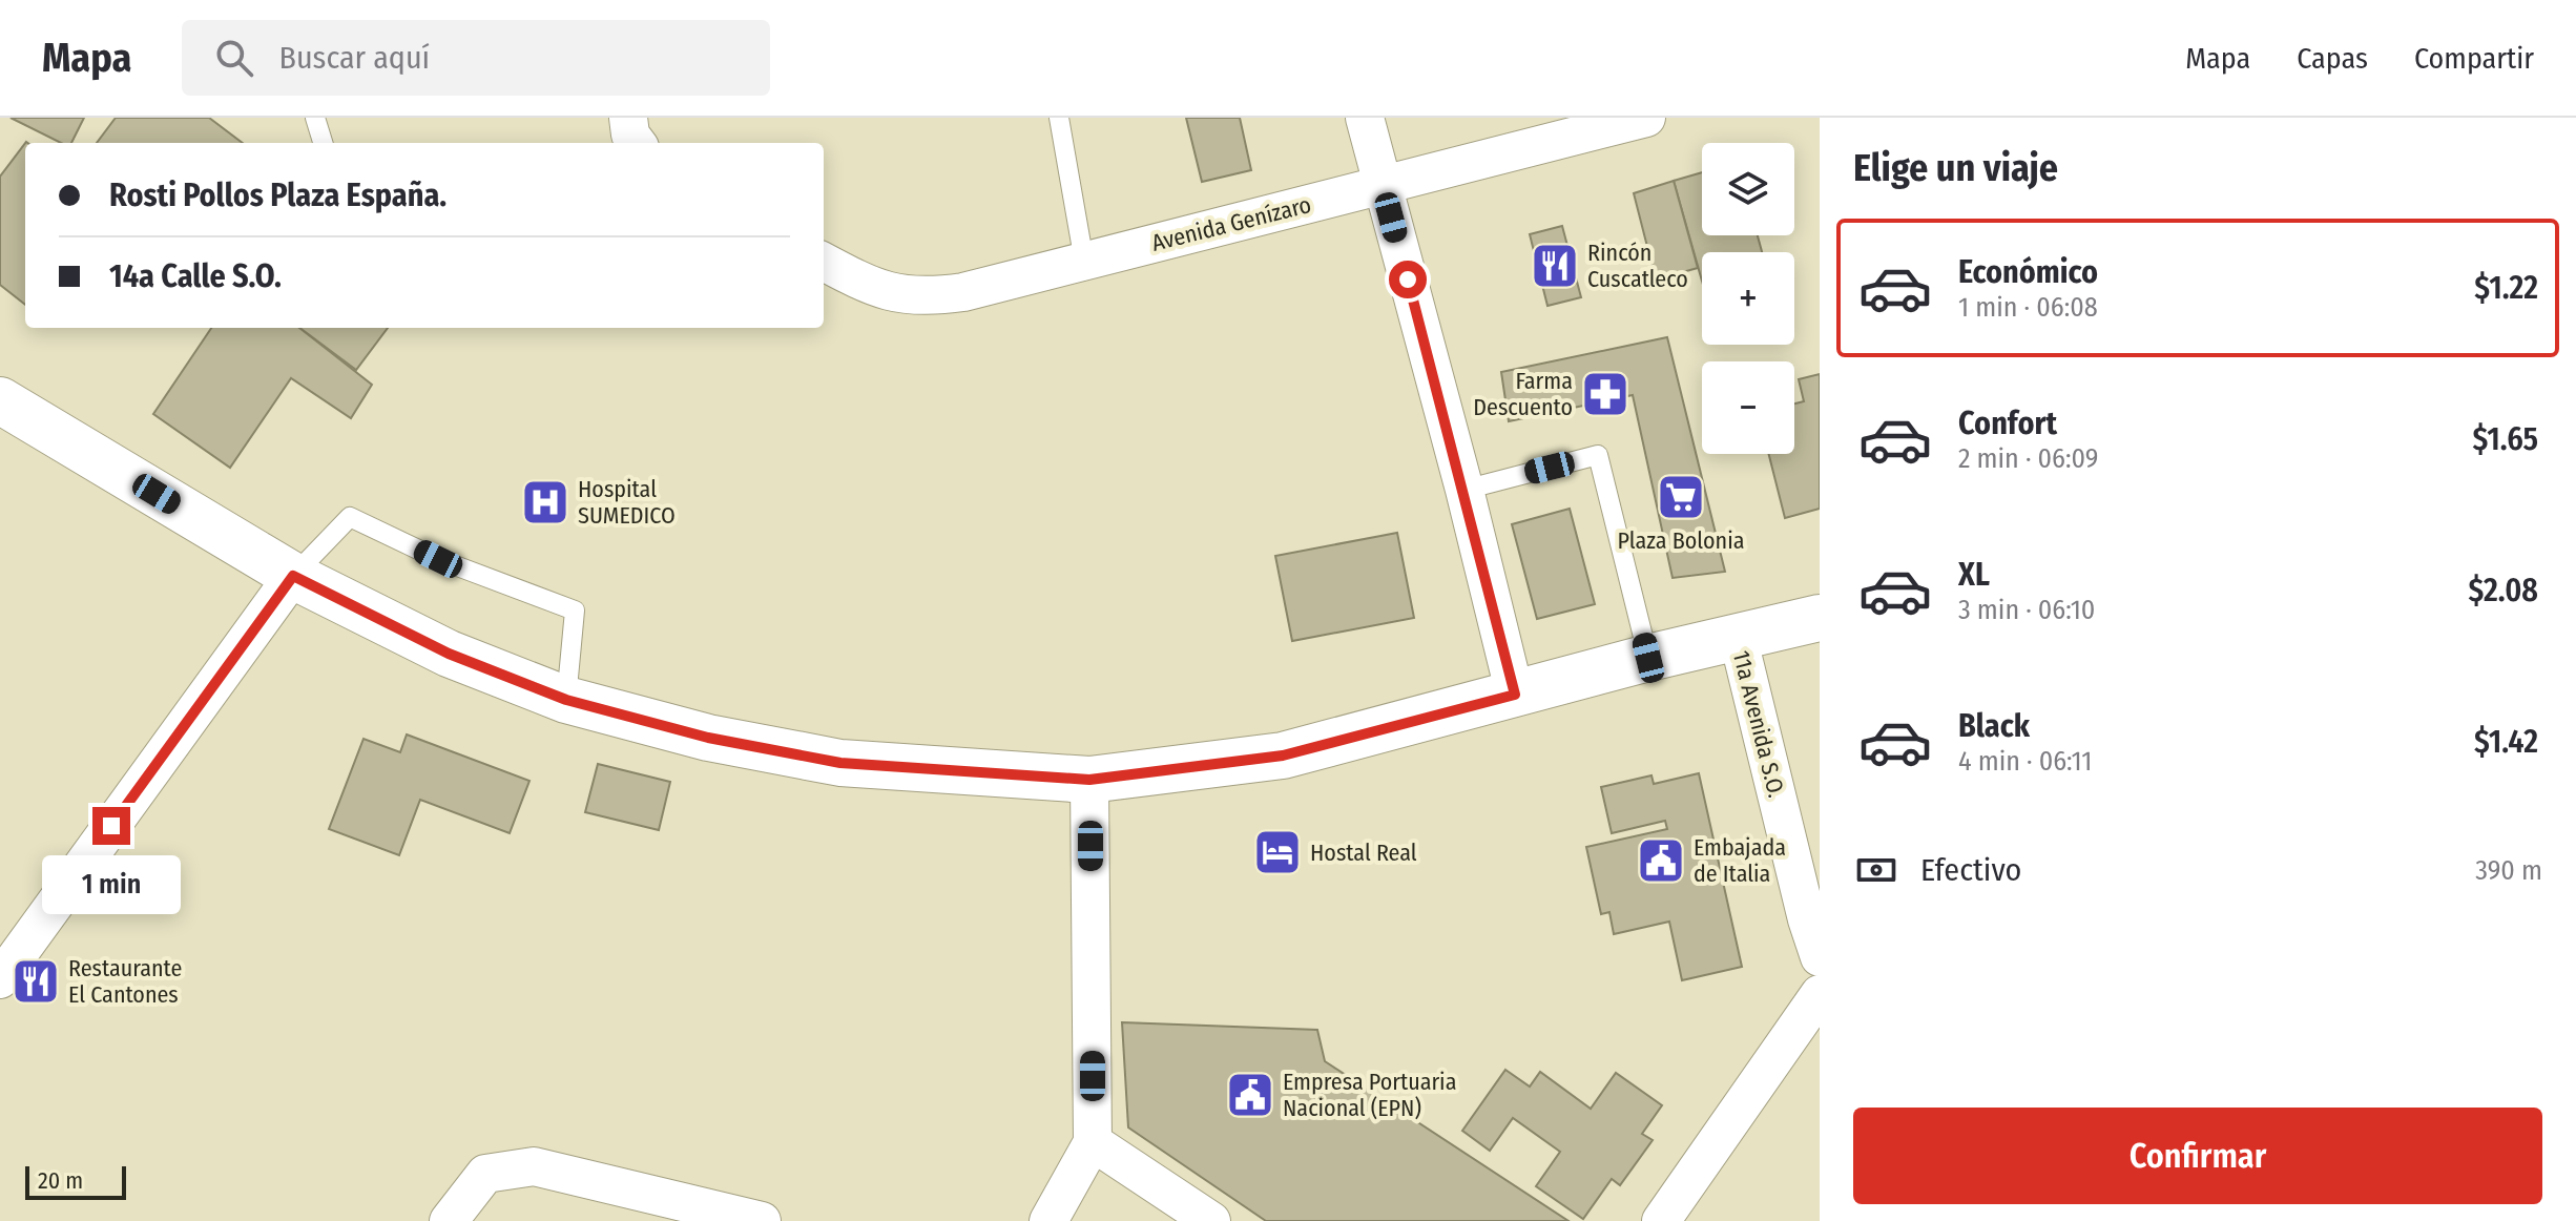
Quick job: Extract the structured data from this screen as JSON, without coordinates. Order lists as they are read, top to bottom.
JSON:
{
  "streets": {
    "street": ["Avenida Genízaro", "11a Avenida S.O."]
  },
  "places": {
    "restaurant": ["Rincón Cuscatleco", "Restaurante El Cantones"],
    "pharmacy": ["Farma Descuento"],
    "supermarket": ["Plaza Bolonia"],
    "hospital": ["Hospital SUMEDICO"],
    "hotel": ["Hostal Real"],
    "public building": ["Embajada de Italia", "Empresa Portuaria Nacional (EPN)"]
  },
  "scale_bar": "20 m",
  "page": {
    "header": "Mapa",
    "search": "Buscar aquí",
    "nav": ["Mapa", "Capas", "Compartir"],
    "heading": "Elige un viaje",
    "map_buttons": ["+", "−"],
    "banner": ["Rosti Pollos Plaza España.", "14a Calle S.O."],
    "list": [
      {
        "name": "Económico",
        "note": "1 min · 06:08",
        "value": "$1.22"
      },
      {
        "name": "Confort",
        "note": "2 min · 06:09",
        "value": "$1.65"
      },
      {
        "name": "XL",
        "note": "3 min · 06:10",
        "value": "$2.08"
      },
      {
        "name": "Black",
        "note": "4 min · 06:11",
        "value": "$1.42"
      }
    ],
    "pay": ["Efectivo", "390 m"],
    "bubble": "1 min",
    "buttons": "Confirmar",
    "scale": "20 m"
  }
}
